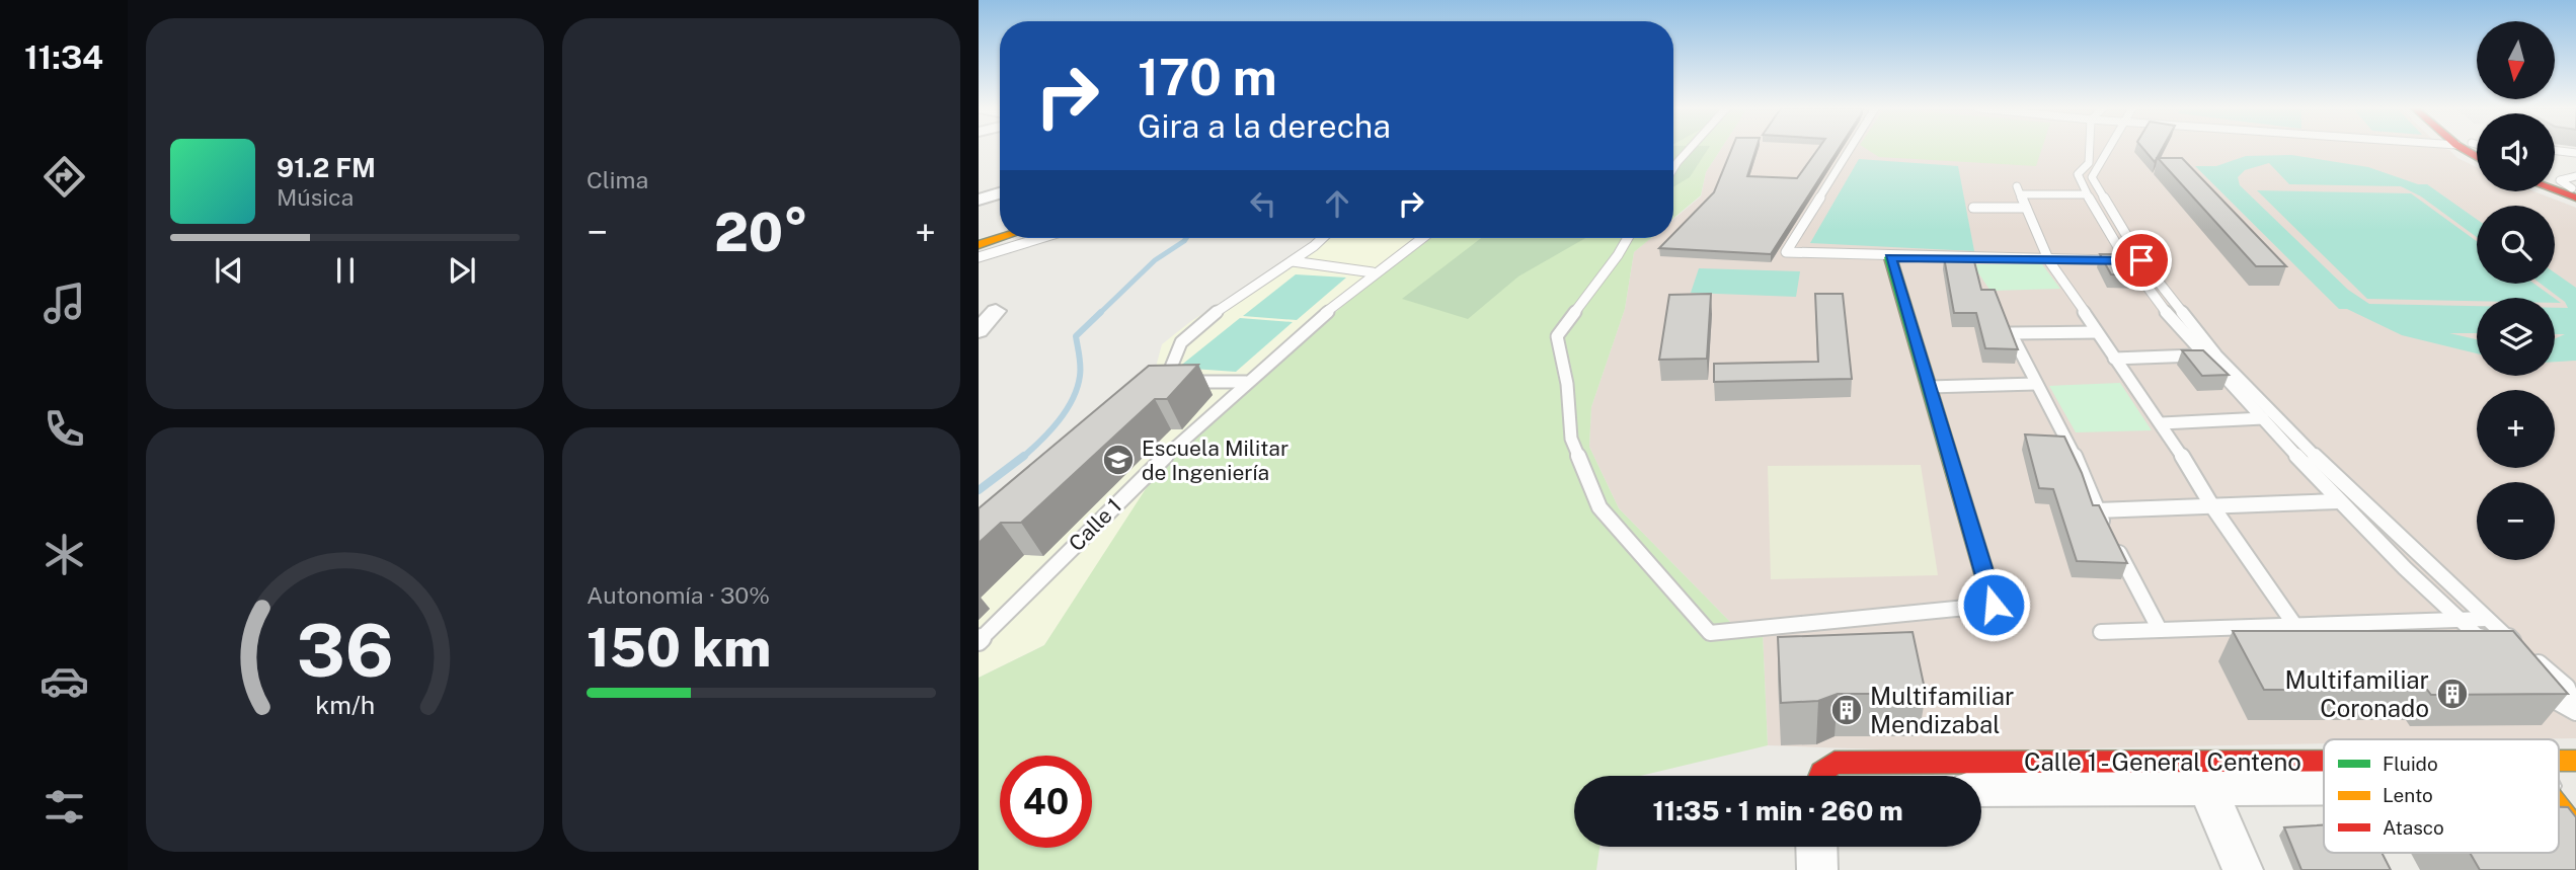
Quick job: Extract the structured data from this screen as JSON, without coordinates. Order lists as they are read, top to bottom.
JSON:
{
  "streets": {
    "street": ["Calle 1 - General Centeno"],
    "lane": ["Calle 1"]
  },
  "places": {
    "school or university": ["Escuela Militar de Ingeniería"],
    "building": ["Multifamiliar Coronado", "Multifamiliar Mendizabal"]
  },
  "legend": ["Fluido", "Lento", "Atasco"],
  "north": "bottom",
  "page": {
    "tabs": "11:34",
    "tile": [
      "Clima",
      ["Autonomía · 30%", "150 km"]
    ],
    "map_buttons": ["+", "−"],
    "turn": ["170 m", "Gira a la derecha"],
    "song": ["91.2 FM", "Música"],
    "heat": ["−", "20°", "+"],
    "limit": "40",
    "trip": "11:35 · 1 min · 260 m",
    "gauge": ["36", "km/h"]
  }
}
